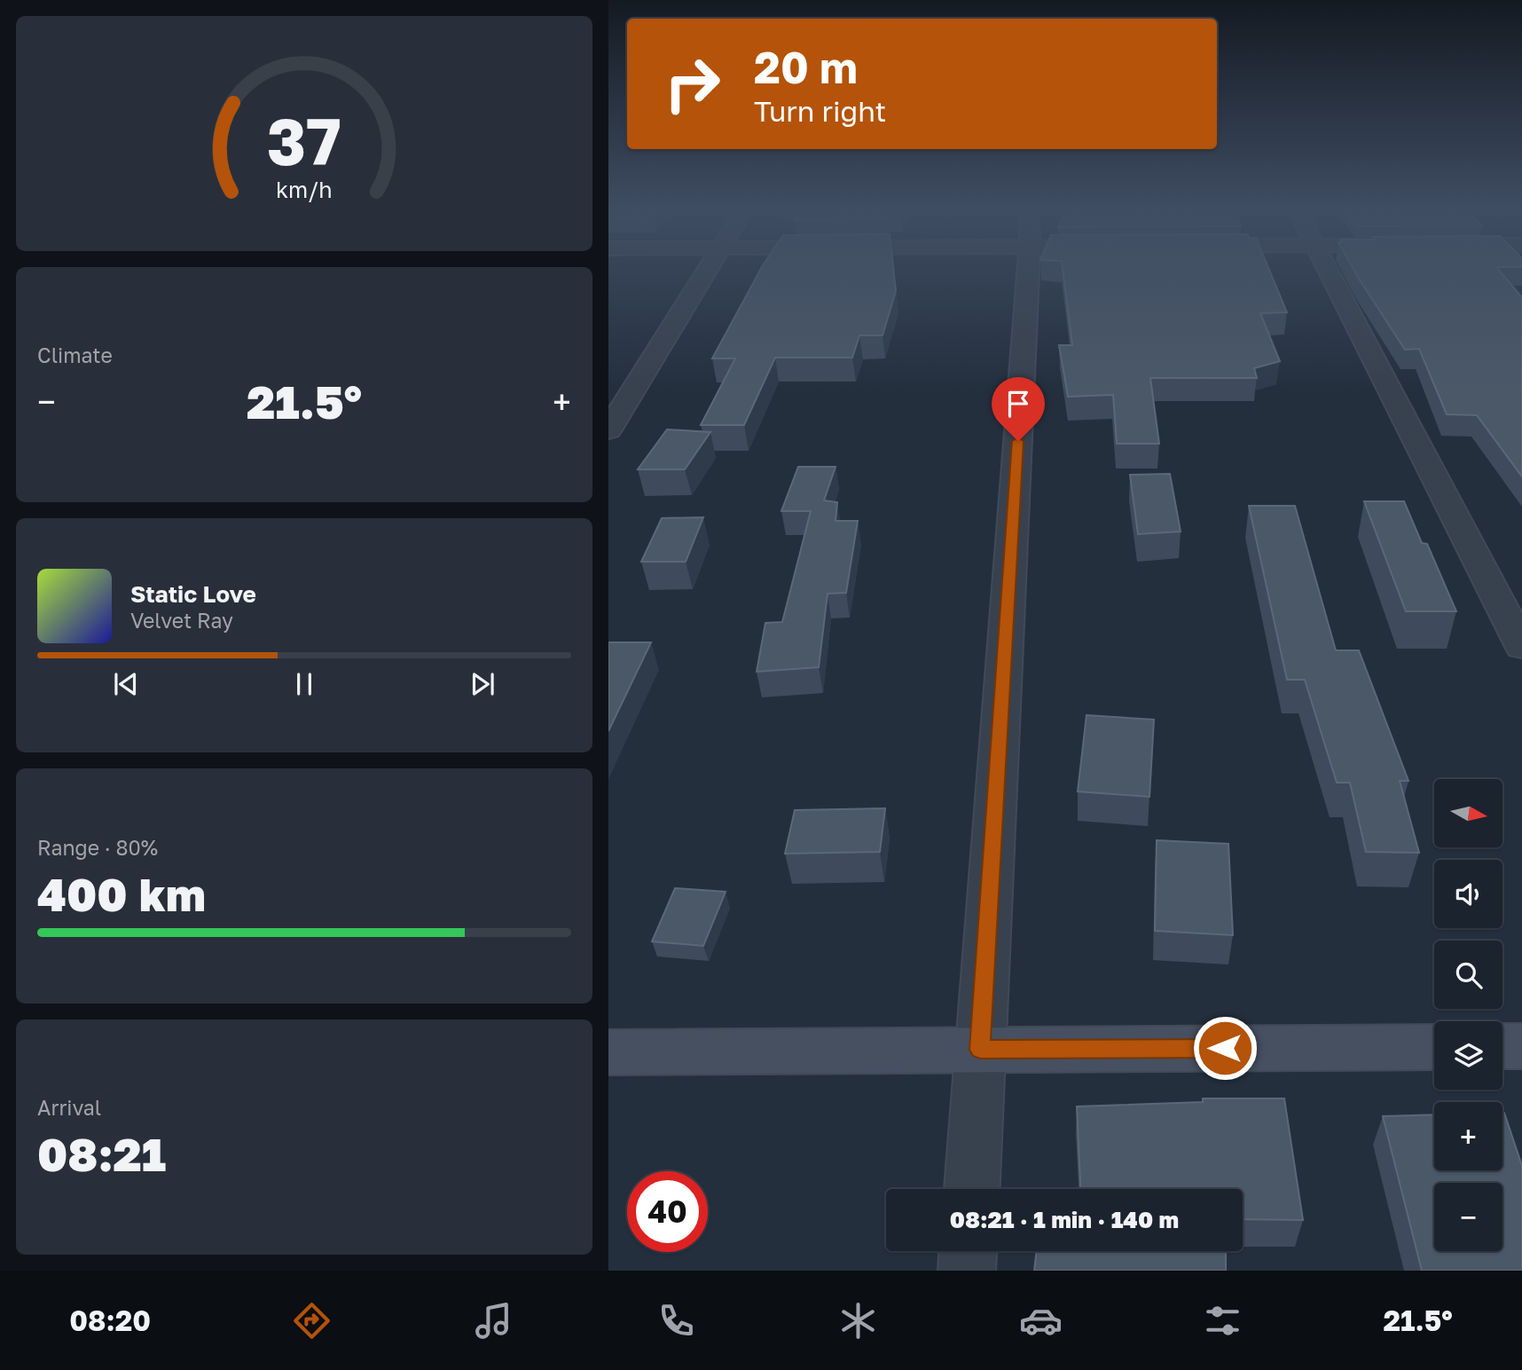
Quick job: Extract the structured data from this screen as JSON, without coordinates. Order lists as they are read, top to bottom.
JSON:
{
  "north": "right",
  "page": {
    "turn": ["20 m", "Turn right"],
    "tile": [
      "Climate",
      ["Range · 80%", "400 km"],
      ["Arrival", "08:21"]
    ],
    "heat": ["−", "21.5°", "+"],
    "song": ["Static Love", "Velvet Ray"],
    "map_buttons": ["+", "−"],
    "limit": "40",
    "trip": "08:21 · 1 min · 140 m",
    "tabs": ["08:20", "21.5°"],
    "gauge": ["37", "km/h"]
  }
}
